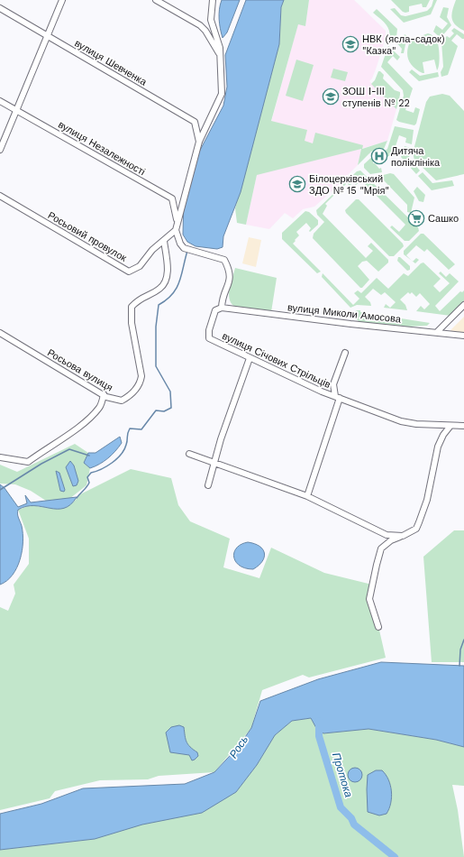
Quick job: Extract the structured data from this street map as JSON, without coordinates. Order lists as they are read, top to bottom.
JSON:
{
  "streets": {
    "street": [
      "вулиця Шевченка",
      "вулиця Незалежності",
      "Росьовий провулок",
      "вулиця Миколи Амосова",
      "вулиця Січових Стрільців",
      "Росьова вулиця"
    ]
  },
  "crossings": [
    ["Росьовий провулок", "Росьова вулиця"],
    ["вулиця Миколи Амосова", "вулиця Січових Стрільців"]
  ],
  "water": ["Рось", "Протока"],
  "places": {
    "school or university": ["НВК (ясла-садок) \"Казка\"", "ЗОШ І-ІІІ ступенів № 22", "Білоцерківський ЗДО № 15 \"Мрія\""],
    "hospital": ["Дитяча поліклініка"],
    "supermarket": ["Сашко"]
  }
}
